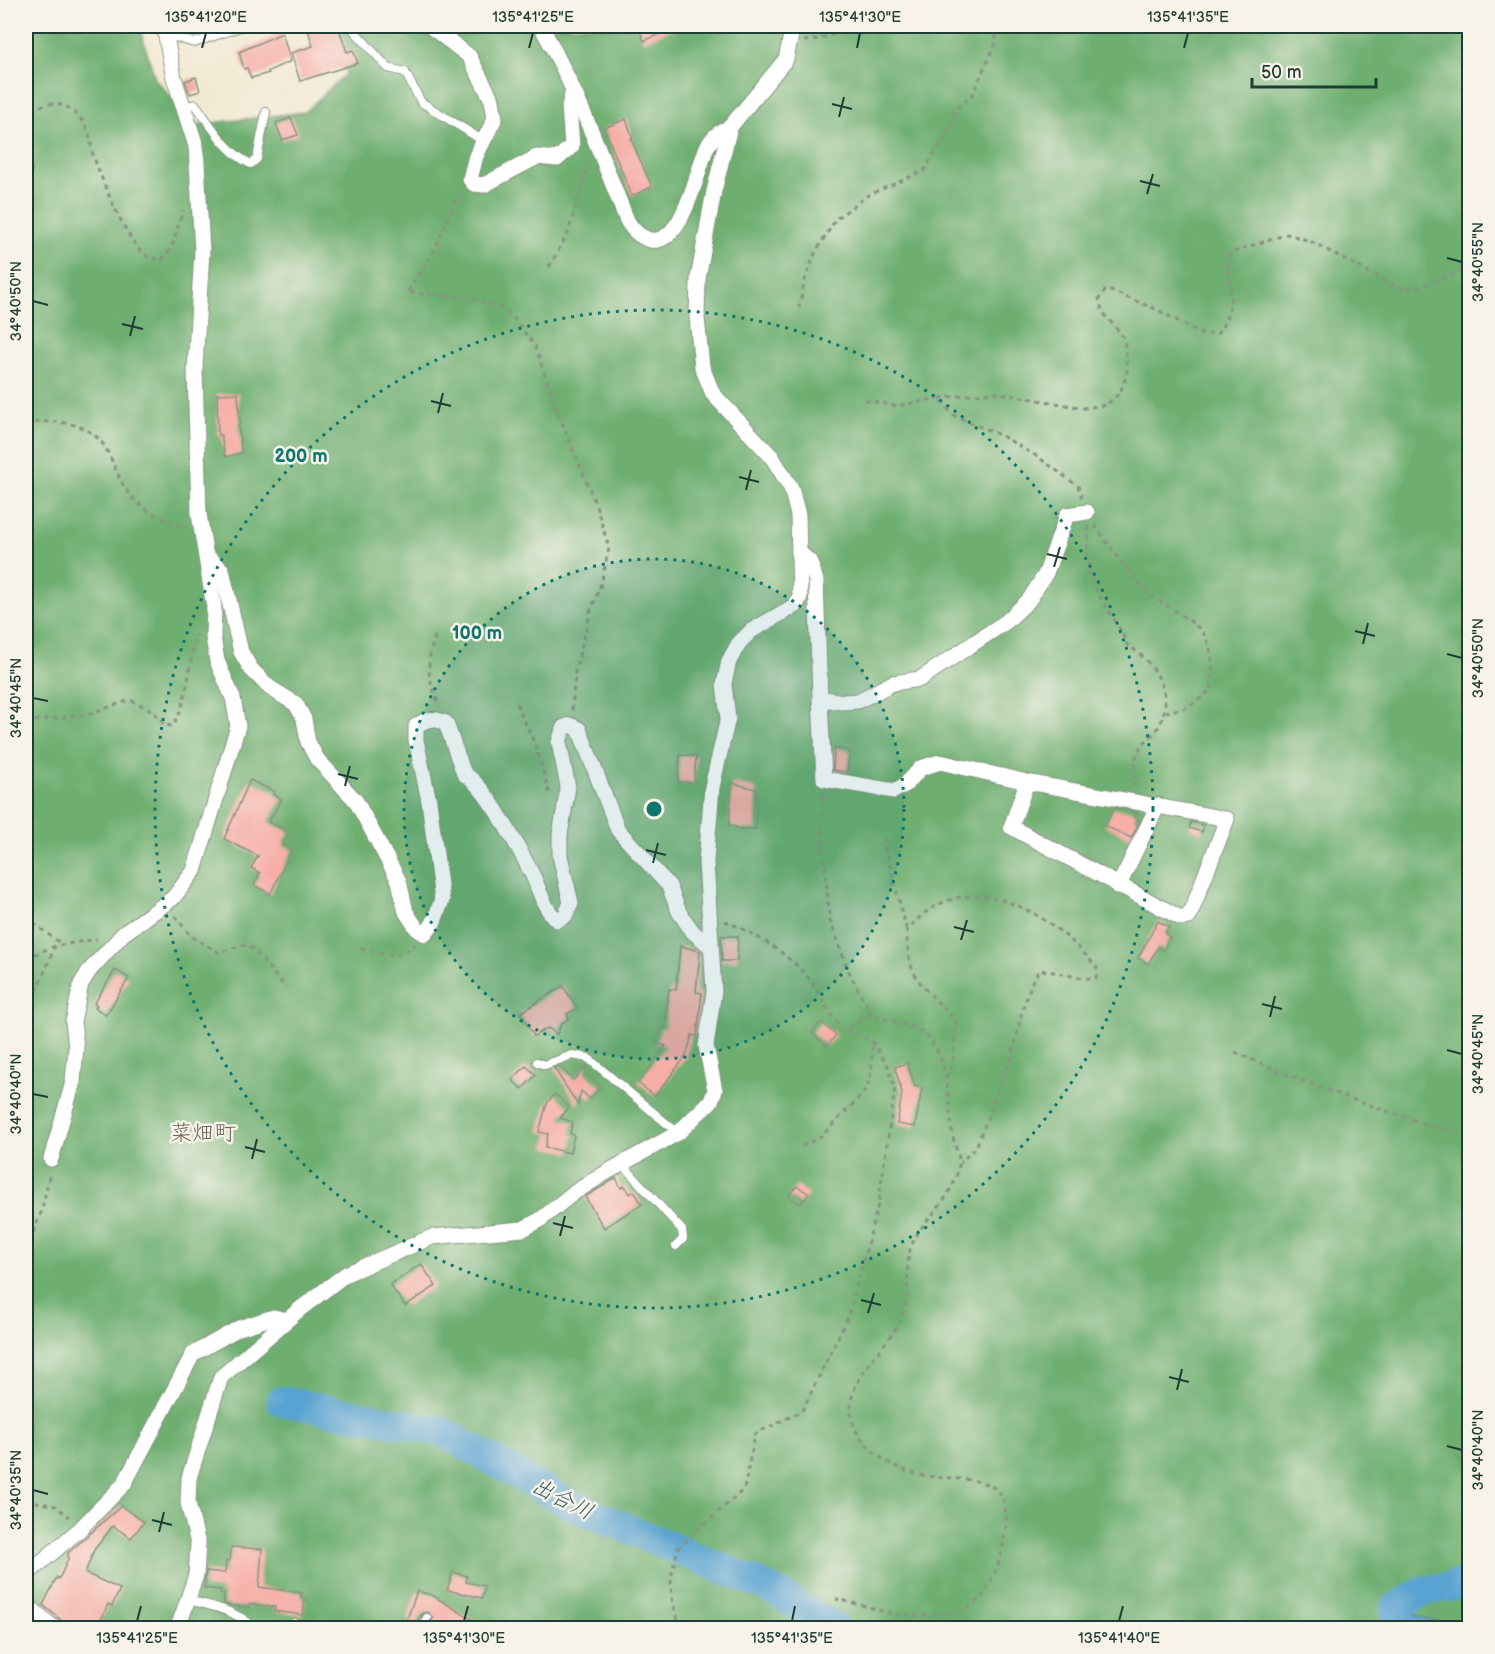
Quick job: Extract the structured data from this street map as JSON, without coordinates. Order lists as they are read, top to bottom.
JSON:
{
  "districts": ["菜畑町"],
  "water": ["出合川"],
  "scale_bar": "50 m",
  "coordinates": [
    "135°41'20\"E",
    "135°41'25\"E",
    "135°41'30\"E",
    "135°41'35\"E",
    "34°40'55\"N",
    "34°40'50\"N",
    "34°40'45\"N",
    "34°40'40\"N",
    "34°40'35\"N",
    "135°41'40\"E"
  ],
  "rings": ["200 m", "100 m"]
}
